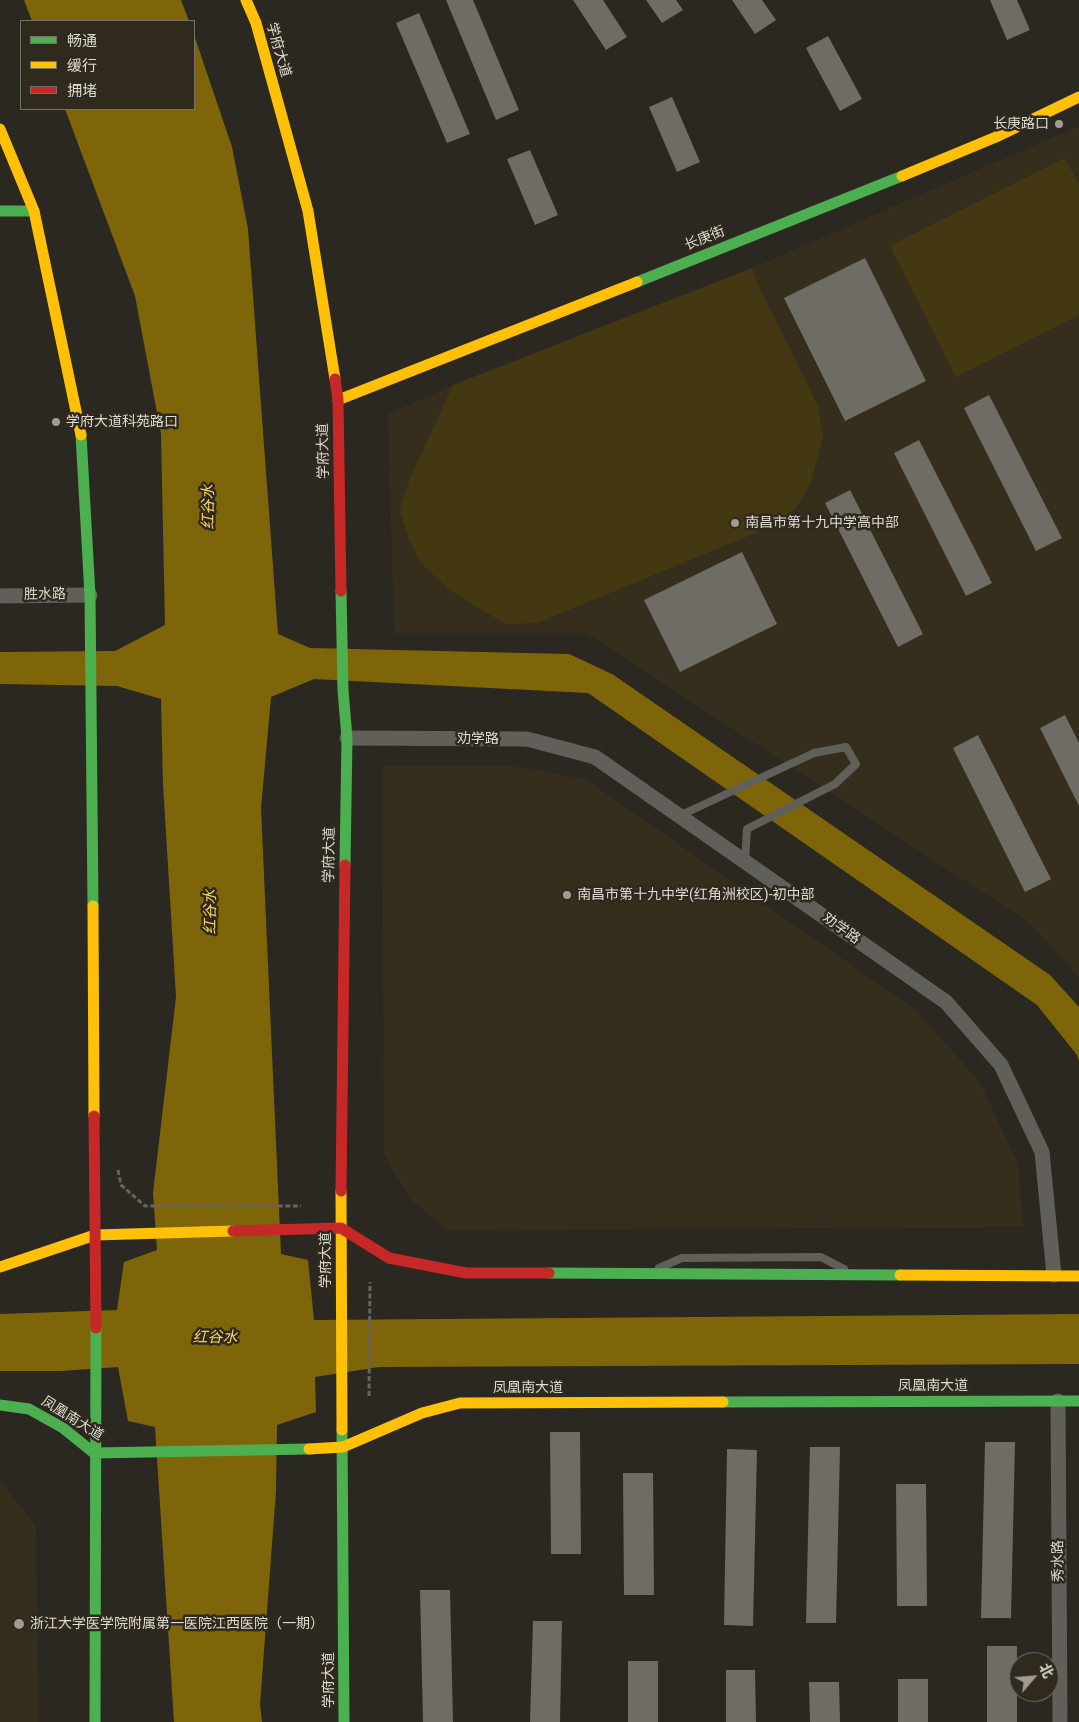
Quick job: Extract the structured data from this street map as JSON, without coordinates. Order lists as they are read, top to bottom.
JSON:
{
  "streets": {
    "main road": ["学府大道", "长庚街", "凤凰南大道"],
    "street": ["胜水路", "劝学路", "秀水路"]
  },
  "crossings": [
    ["学府大道", "长庚街"],
    ["学府大道", "劝学路"],
    ["学府大道", "凤凰南大道"],
    ["凤凰南大道", "秀水路"]
  ],
  "water": ["红谷水"],
  "places": [
    "长庚路口",
    "学府大道科苑路口",
    "南昌市第十九中学高中部",
    "南昌市第十九中学(红角洲校区)-初中部",
    "浙江大学医学院附属第一医院江西医院（一期）"
  ],
  "legend": ["畅通", "缓行", "拥堵"],
  "north": "top right"
}
